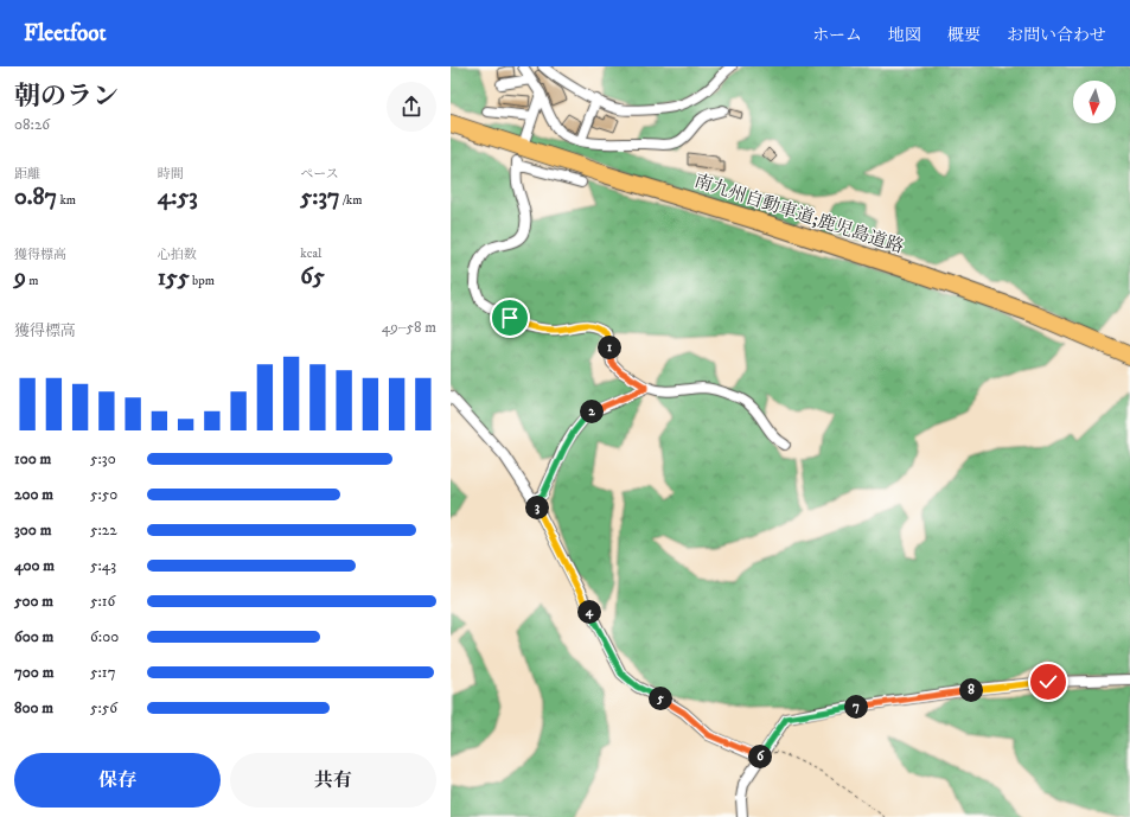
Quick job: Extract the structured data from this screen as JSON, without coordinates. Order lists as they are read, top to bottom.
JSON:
{
  "streets": {
    "highway": ["南九州自動車道;鹿児島道路"]
  },
  "north": "bottom",
  "page": {
    "header": "Fleetfoot",
    "nav": [
      "ホーム",
      "地図",
      "概要",
      "お問い合わせ"
    ],
    "heading": ["朝のラン", "08:26"],
    "stats": [
      ["距離", "0.87 km"],
      ["時間", "4:53"],
      ["ペース", "5:37 /km"],
      ["獲得標高", "9 m"],
      ["心拍数", "155 bpm"],
      ["kcal", "65"]
    ],
    "chart": ["獲得標高", "49–58 m"],
    "pins": [
      "1",
      "2",
      "3",
      "4",
      "8",
      "5",
      "7",
      "6"
    ],
    "list": [
      {
        "name": "100 m",
        "note": "5:30"
      },
      {
        "name": "200 m",
        "note": "5:50"
      },
      {
        "name": "300 m",
        "note": "5:22"
      },
      {
        "name": "400 m",
        "note": "5:43"
      },
      {
        "name": "500 m",
        "note": "5:16"
      },
      {
        "name": "600 m",
        "note": "6:00"
      },
      {
        "name": "700 m",
        "note": "5:17"
      },
      {
        "name": "800 m",
        "note": "5:56"
      }
    ],
    "buttons": ["保存", "共有"]
  }
}
